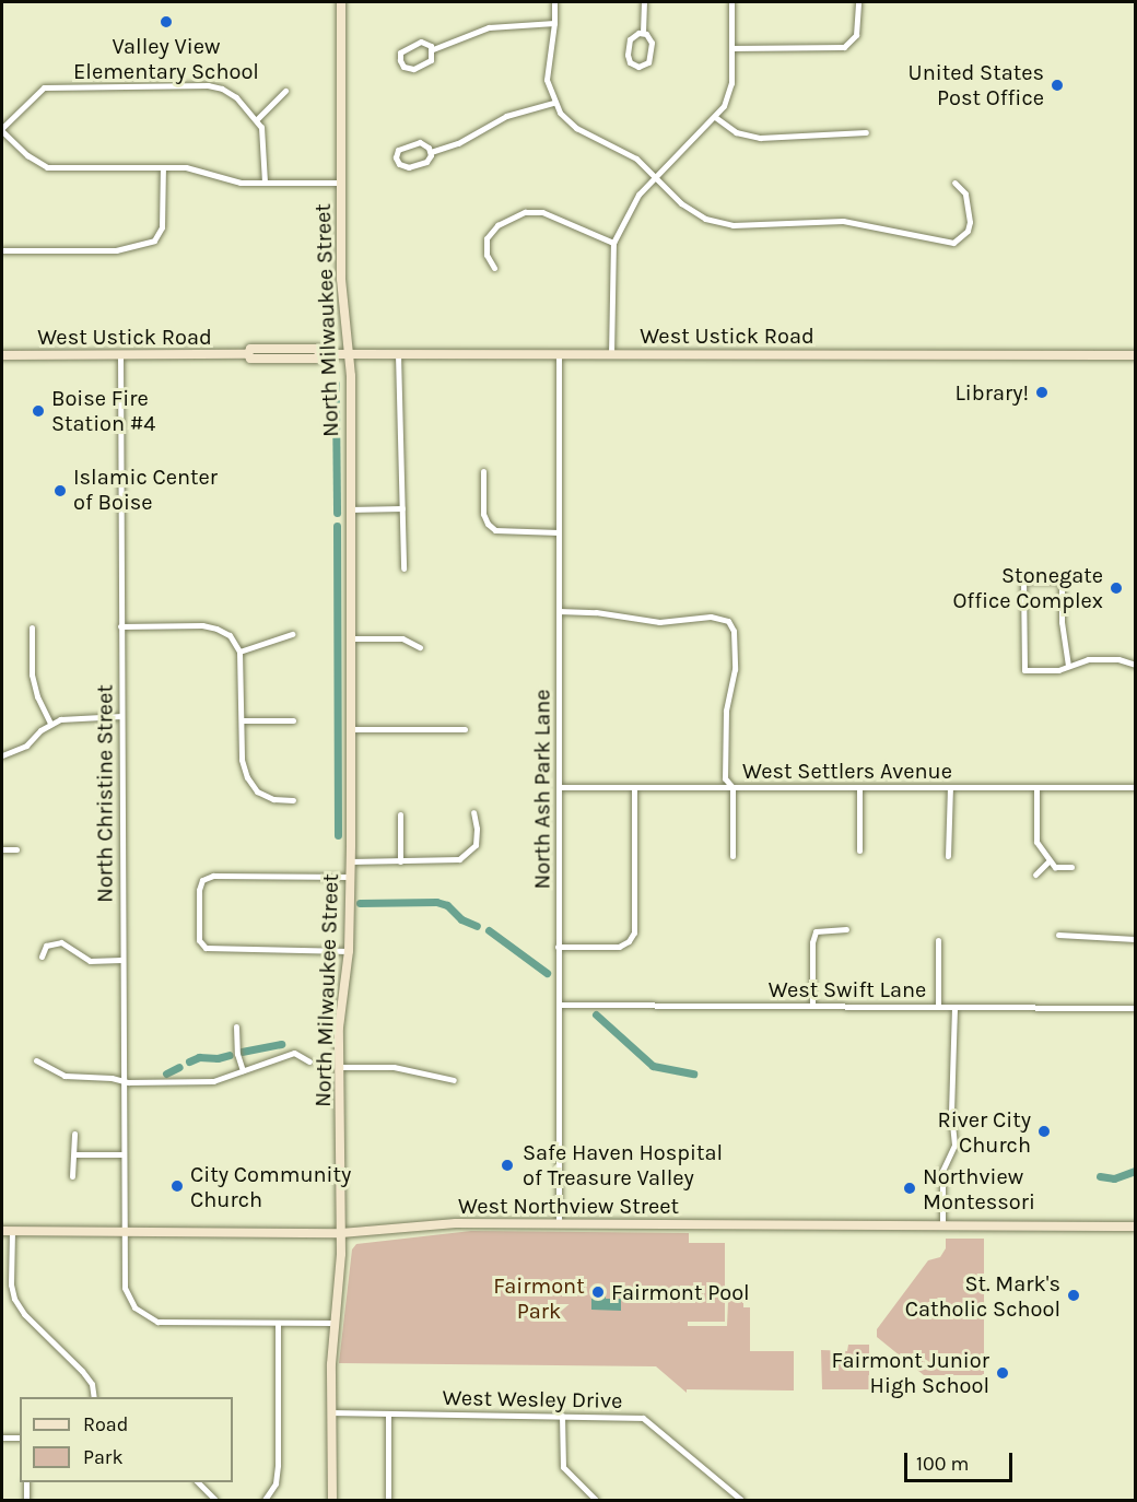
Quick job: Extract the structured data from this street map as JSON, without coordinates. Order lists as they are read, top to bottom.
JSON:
{
  "streets": {
    "main road": ["North Milwaukee Street", "West Ustick Road", "West Northview Street"],
    "street": [
      "West Settlers Avenue",
      "North Ash Park Lane",
      "North Christine Street",
      "West Swift Lane",
      "West Wesley Drive"
    ]
  },
  "crossings": [
    ["North Milwaukee Street", "West Ustick Road"],
    ["North Milwaukee Street", "North Christine Street"],
    ["North Milwaukee Street", "West Northview Street"],
    ["North Milwaukee Street", "West Wesley Drive"],
    ["West Ustick Road", "North Ash Park Lane"],
    ["West Ustick Road", "North Christine Street"],
    ["West Settlers Avenue", "North Ash Park Lane"],
    ["North Ash Park Lane", "West Swift Lane"],
    ["North Ash Park Lane", "West Northview Street"],
    ["North Christine Street", "West Northview Street"]
  ],
  "parks": ["Fairmont Park"],
  "places": [
    "Valley View Elementary School",
    "United States Post Office",
    "Library!",
    "Boise Fire Station #4",
    "Islamic Center of Boise",
    "Stonegate Office Complex",
    "River City Church",
    "Safe Haven Hospital of Treasure Valley",
    "City Community Church",
    "Northview Montessori",
    "Fairmont Pool",
    "St. Mark's Catholic School",
    "Fairmont Junior High School"
  ],
  "legend": ["Road", "Park"],
  "scale_bar": "100 m"
}
